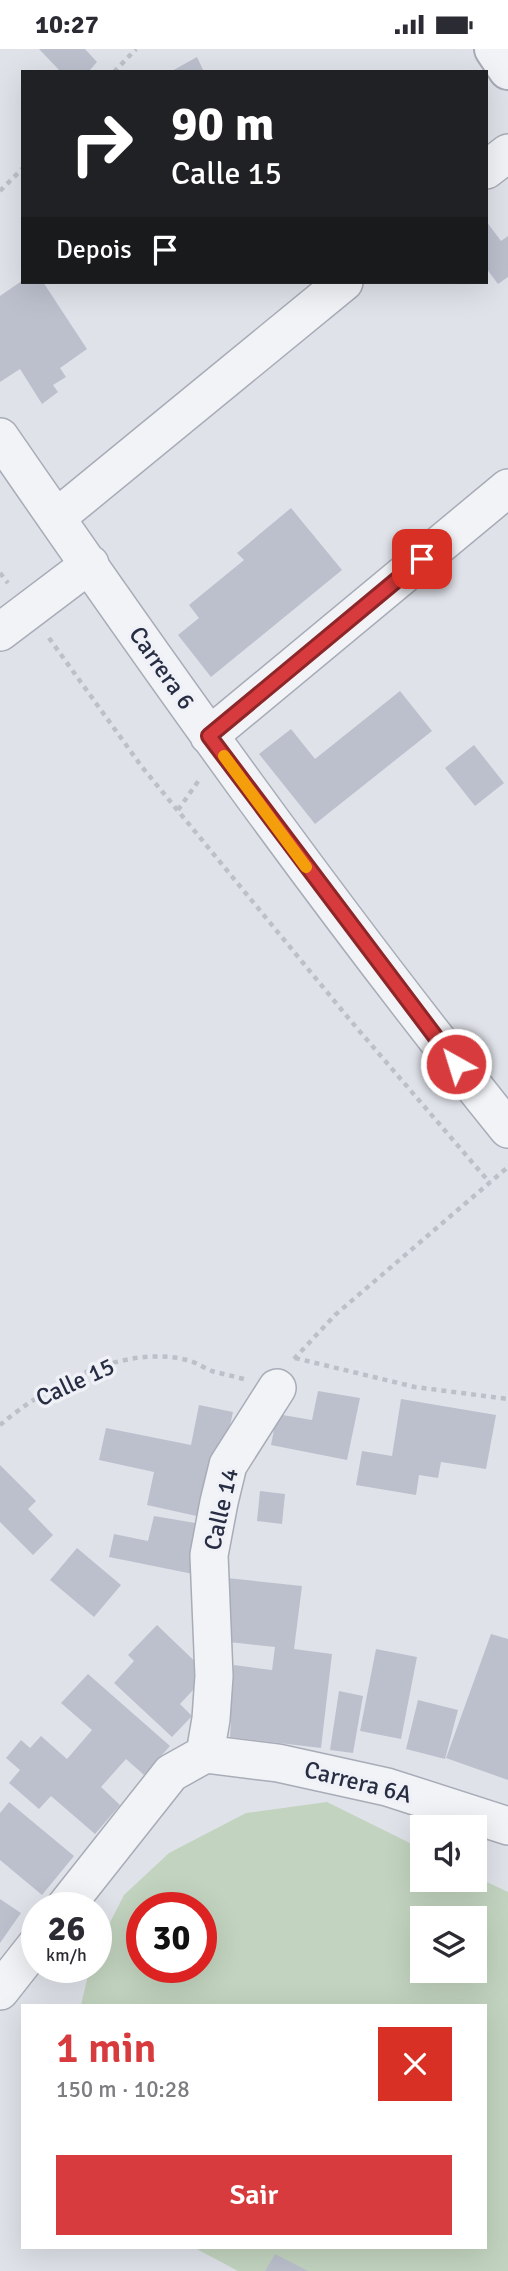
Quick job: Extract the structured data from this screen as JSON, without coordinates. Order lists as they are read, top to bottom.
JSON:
{
  "streets": {
    "street": ["Carrera 6", "Calle 14", "Carrera 6A"],
    "path": ["Calle 15"]
  },
  "crossings": [
    ["Calle 15", "Calle 14"],
    ["Calle 14", "Carrera 6A"]
  ],
  "page": {
    "status": "10:27",
    "turn": ["90 m", "Calle 15"],
    "then": "Depois",
    "speed": "26 km/h",
    "limit": "30",
    "heading": ["1 min", "150 m · 10:28"],
    "buttons": "Sair"
  }
}
